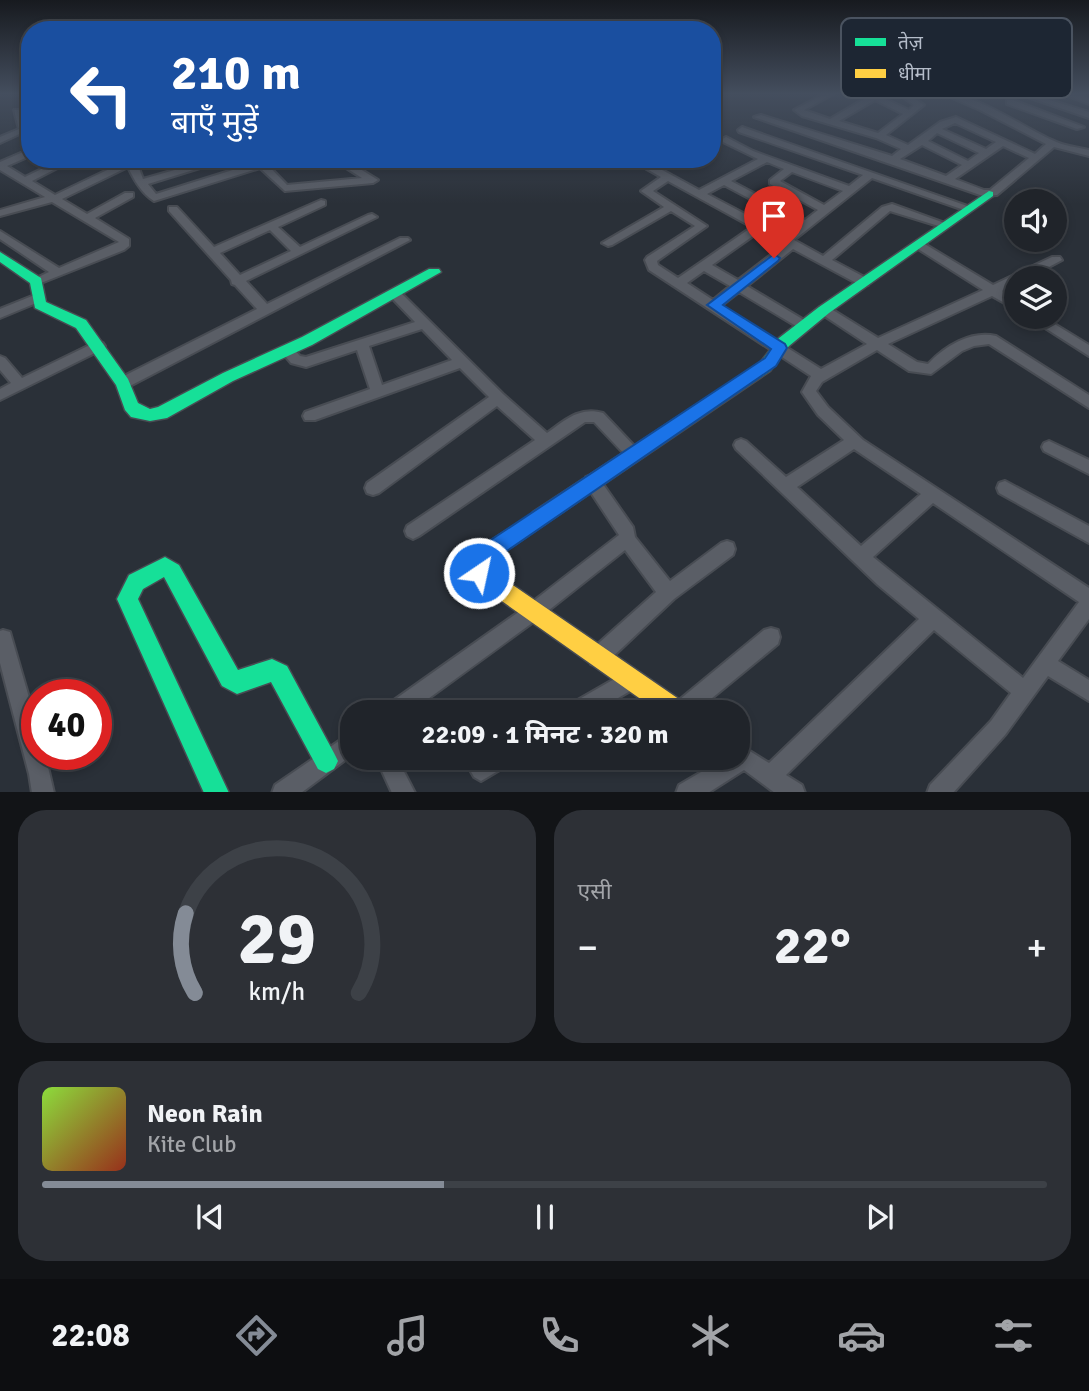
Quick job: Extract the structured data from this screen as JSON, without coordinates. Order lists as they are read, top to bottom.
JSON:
{
  "legend": ["तेज़", "धीमा"],
  "page": {
    "turn": ["210 m", "बाएँ मुड़ें"],
    "limit": "40",
    "trip": "22:09 · 1 मिनट · 320 m",
    "tile": "एसी",
    "heat": ["−", "22°", "+"],
    "song": ["Neon Rain", "Kite Club"],
    "tabs": "22:08",
    "gauge": ["29", "km/h"]
  }
}
